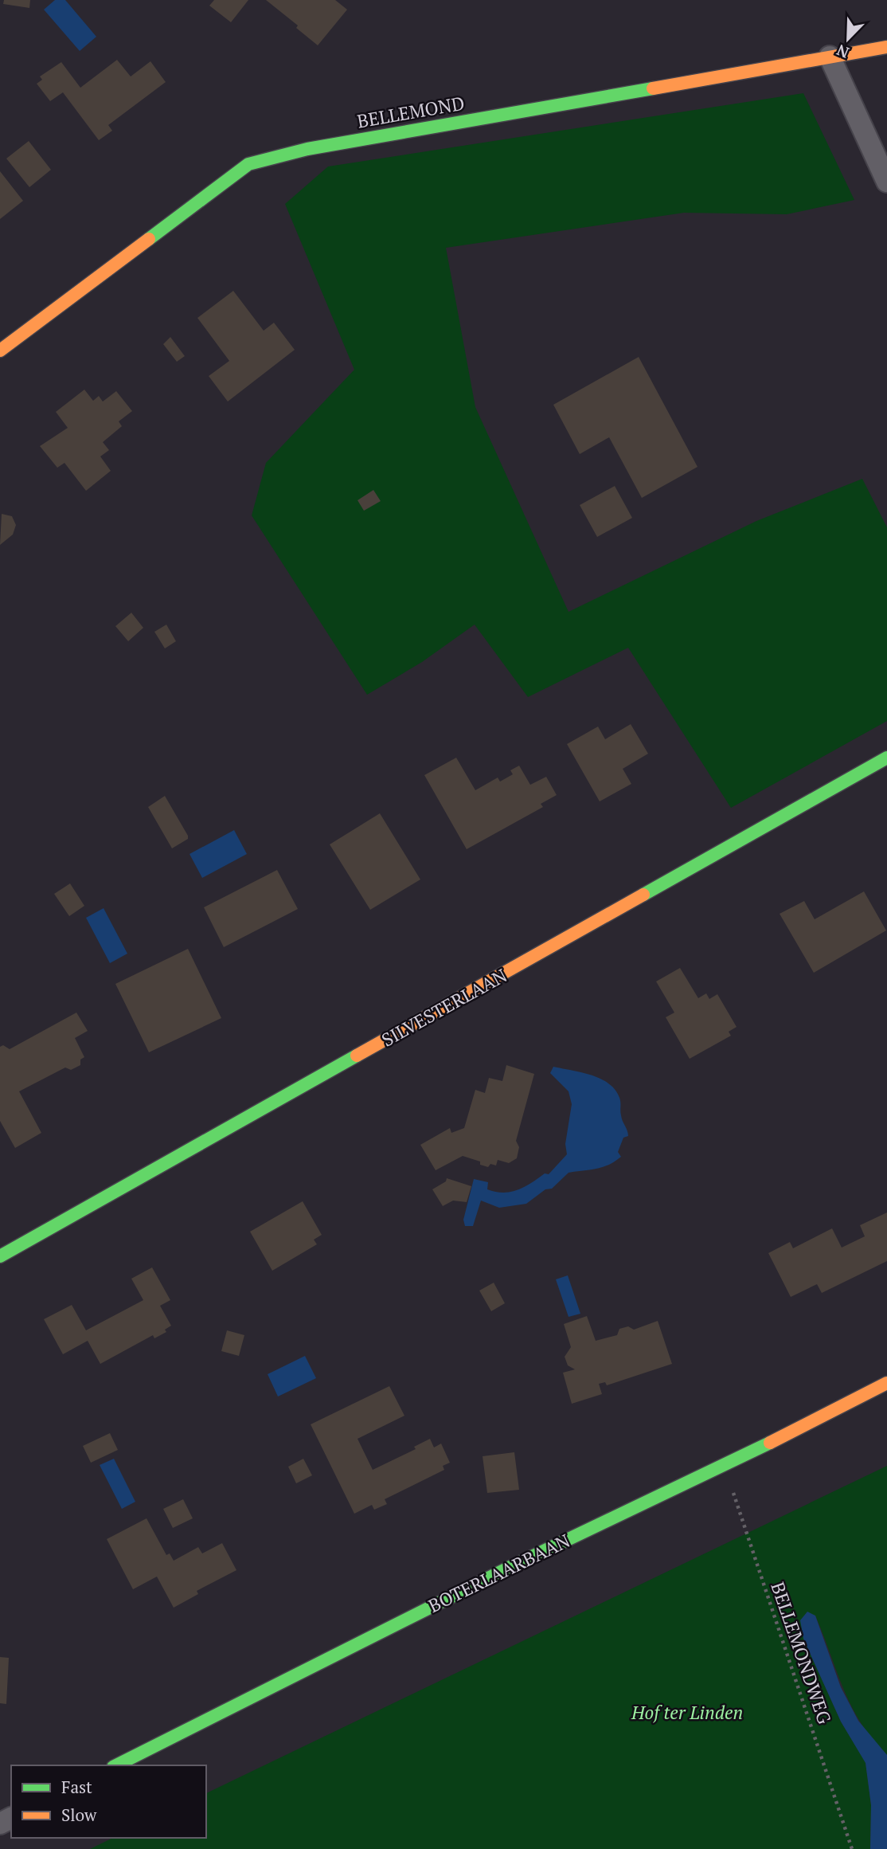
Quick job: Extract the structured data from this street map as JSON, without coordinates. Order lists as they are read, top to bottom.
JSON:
{
  "streets": {
    "street": ["BELLEMOND", "SILVESTERLAAN", "BOTERLAARBAAN"],
    "path": ["BELLEMONDWEG"]
  },
  "crossings": [
    ["BOTERLAARBAAN", "BELLEMONDWEG"]
  ],
  "parks": ["Hof ter Linden"],
  "legend": ["Fast", "Slow"],
  "north": "bottom left"
}
